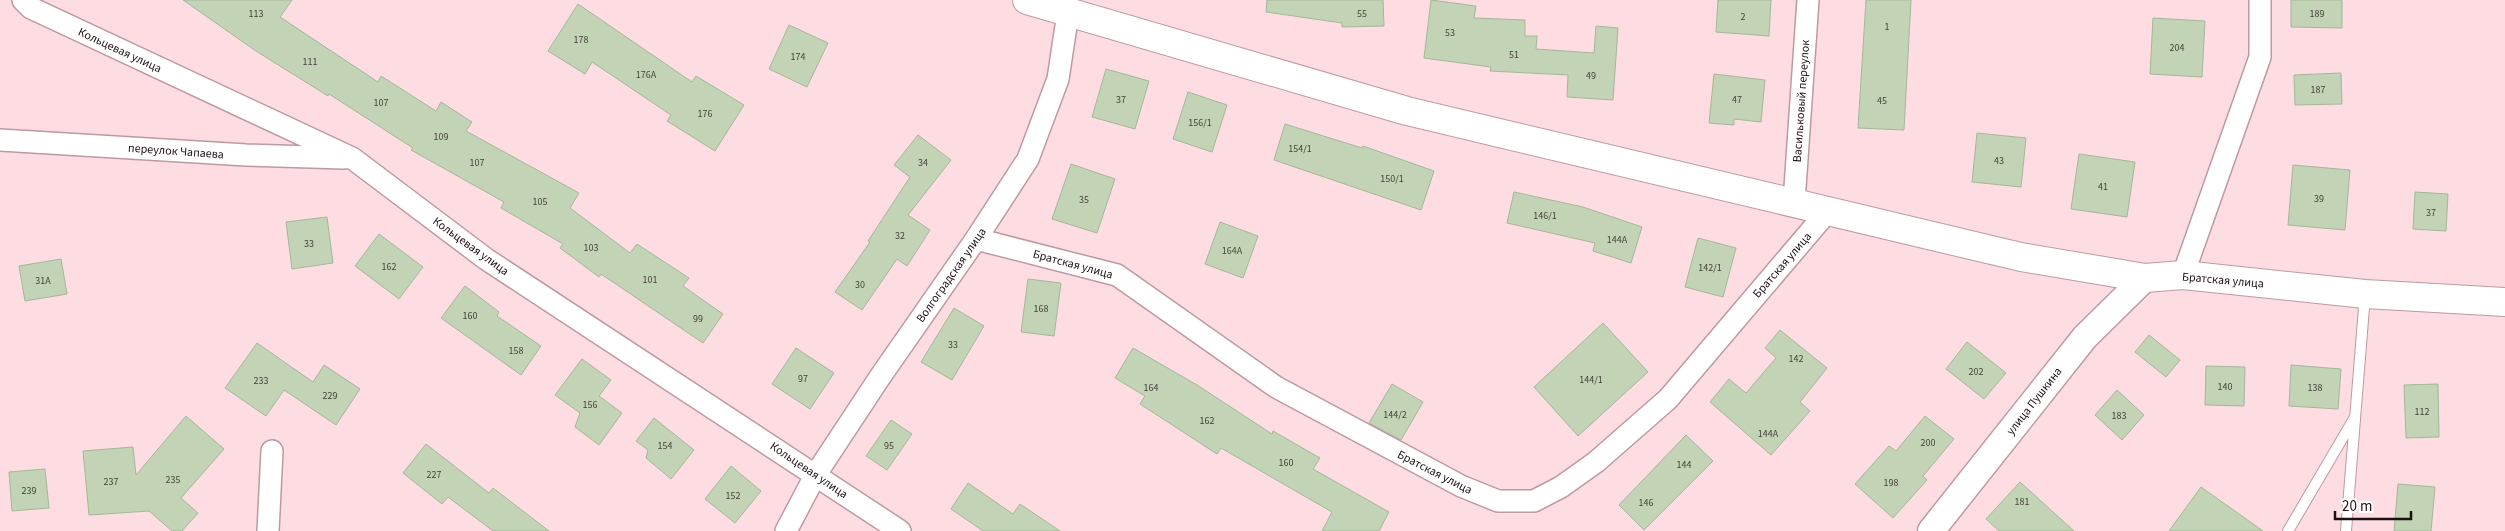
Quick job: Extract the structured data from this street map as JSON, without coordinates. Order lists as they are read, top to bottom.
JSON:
{
  "streets": {
    "main road": ["Братская улица"],
    "street": [
      "Кольцевая улица",
      "Васильковый переулок",
      "переулок Чапаева",
      "Волгоградская улица",
      "улица Пушкина"
    ]
  },
  "crossings": [
    ["Кольцевая улица", "переулок Чапаева"],
    ["Кольцевая улица", "Волгоградская улица"],
    ["Васильковый переулок", "Братская улица"],
    ["Братская улица", "Волгоградская улица"],
    ["Братская улица", "улица Пушкина"]
  ],
  "house_numbers": [
    "113",
    "55",
    "189",
    "2",
    "1",
    "53",
    "178",
    "204",
    "51",
    "174",
    "111",
    "176А",
    "49",
    "187",
    "37",
    "47",
    "45",
    "107",
    "176",
    "156/1",
    "109",
    "154/1",
    "43",
    "107",
    "34",
    "150/1",
    "41",
    "39",
    "35",
    "105",
    "37",
    "146/1",
    "32",
    "144А",
    "33",
    "103",
    "164А",
    "162",
    "142/1",
    "101",
    "31А",
    "30",
    "168",
    "160",
    "99",
    "33",
    "158",
    "142",
    "202",
    "97",
    "144/1",
    "233",
    "140",
    "164",
    "138",
    "229",
    "156",
    "112",
    "144/2",
    "183",
    "162",
    "144А",
    "200",
    "154",
    "95",
    "160",
    "144",
    "227",
    "235",
    "237",
    "198",
    "239",
    "152",
    "181",
    "146"
  ],
  "scale_bar": "20 m"
}
